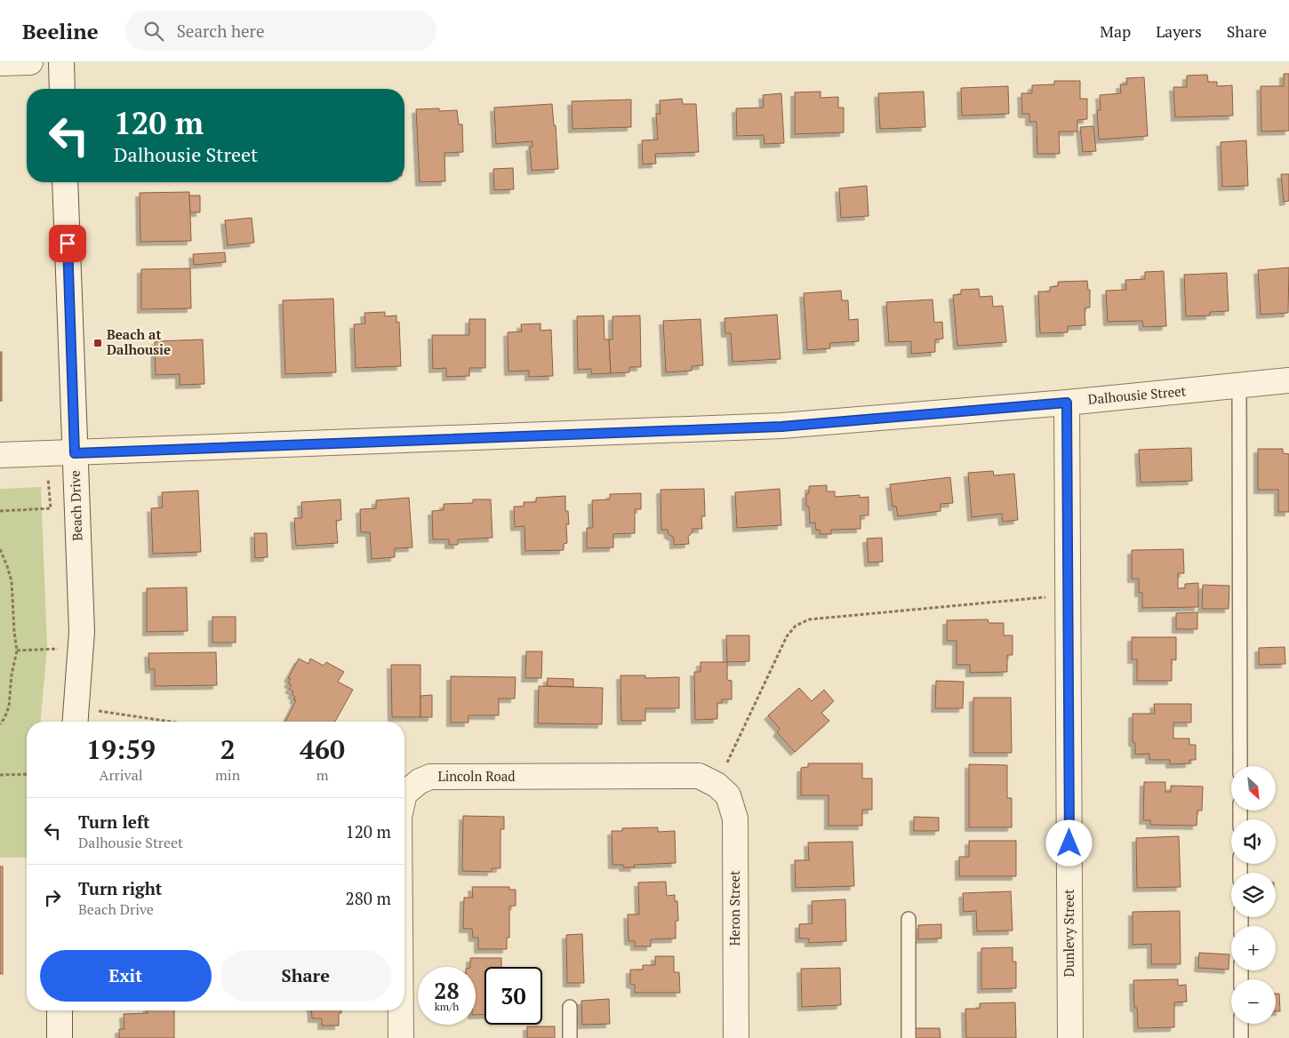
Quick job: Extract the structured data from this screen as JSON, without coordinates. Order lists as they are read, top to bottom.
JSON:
{
  "streets": {
    "street": [
      "Dalhousie Street",
      "Beach Drive",
      "Lincoln Road",
      "Heron Street",
      "Dunlevy Street"
    ]
  },
  "crossings": [
    ["Dalhousie Street", "Beach Drive"],
    ["Dalhousie Street", "Dunlevy Street"],
    ["Lincoln Road", "Heron Street"]
  ],
  "places": {
    "transit": ["Beach at Dalhousie"]
  },
  "north": "bottom right",
  "page": {
    "header": "Beeline",
    "search": "Search here",
    "nav": ["Map", "Layers", "Share"],
    "turn": ["120 m", "Dalhousie Street"],
    "eta": [
      "19:59",
      "Arrival",
      "2",
      "min",
      "460",
      "m"
    ],
    "map_buttons": ["+", "−"],
    "list": [
      {
        "name": "Turn left",
        "note": "Dalhousie Street",
        "value": "120 m"
      },
      {
        "name": "Turn right",
        "note": "Beach Drive",
        "value": "280 m"
      }
    ],
    "buttons": ["Exit", "Share"],
    "speed": "28 km/h",
    "limit": "30"
  }
}
